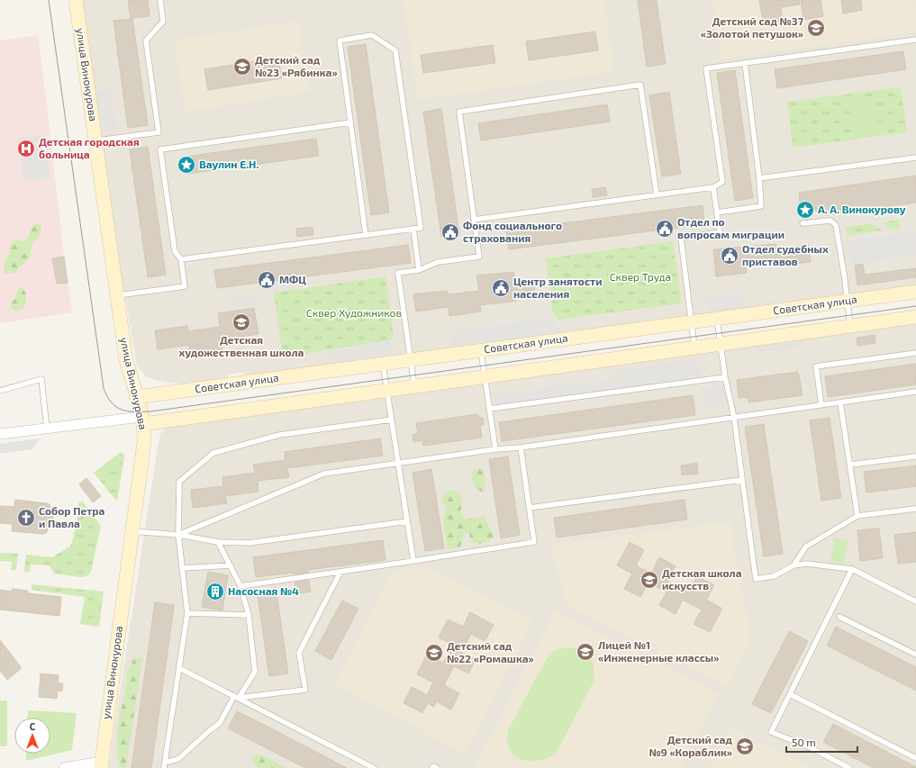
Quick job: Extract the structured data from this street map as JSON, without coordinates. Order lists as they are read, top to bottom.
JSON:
{
  "streets": {
    "main road": ["улица Винокурова", "Советская улица"]
  },
  "crossings": [
    ["улица Винокурова", "Советская улица"]
  ],
  "parks": ["Сквер Труда", "Сквер Художников"],
  "places": {
    "school or university": [
      "Детский сад №37 «Золотой петушок»",
      "Детский сад №23 «Рябинка»",
      "Детская художественная школа",
      "Детская школа искусств",
      "Лицей №1 «Инженерные классы»",
      "Детский сад №22 «Ромашка»",
      "Детский сад №9 «Кораблик»"
    ],
    "hospital": ["Детская городская больница"],
    "place": ["Ваулин Е.Н.", "А. А. Винокурову"],
    "public building": [
      "Отдел по вопросам миграции",
      "Фонд социального страхования",
      "Отдел судебных приставов",
      "МФЦ",
      "Центр занятости населения"
    ],
    "church": ["Собор Петра и Павла"],
    "building": ["Насосная №4"]
  },
  "scale_bar": "50 m",
  "north": "top"
}
